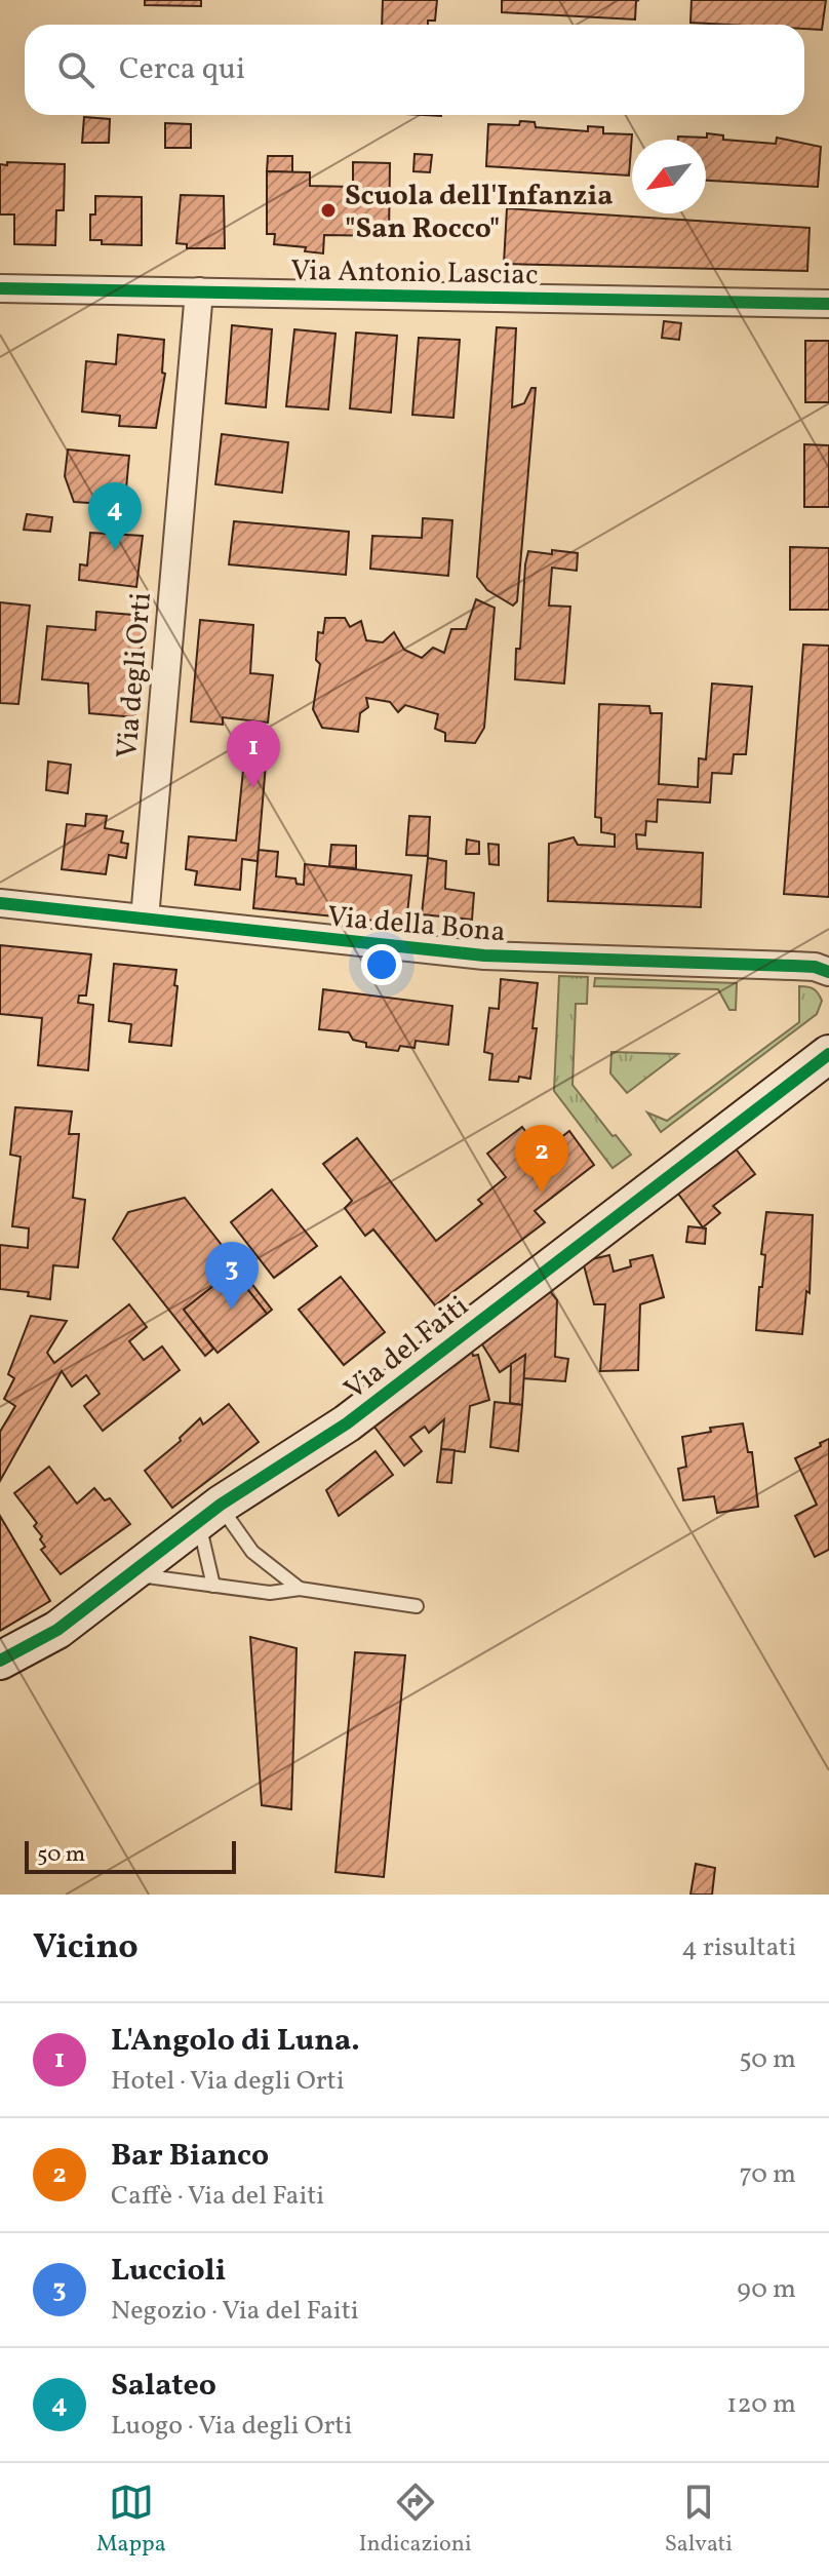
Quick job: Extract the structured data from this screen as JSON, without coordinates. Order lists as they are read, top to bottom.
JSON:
{
  "streets": {
    "street": [
      "Via Antonio Lasciac",
      "Via degli Orti",
      "Via della Bona",
      "Via del Faiti"
    ]
  },
  "crossings": [
    ["Via Antonio Lasciac", "Via degli Orti"],
    ["Via degli Orti", "Via della Bona"]
  ],
  "places": ["Scuola dell'Infanzia \"San Rocco\""],
  "scale_bar": "50 m",
  "north": "bottom left",
  "page": {
    "search": "Cerca qui",
    "pins": [
      "4",
      "1",
      "2",
      "3"
    ],
    "scale": "50 m",
    "heading": ["Vicino", "4 risultati"],
    "list": [
      {
        "mark": "1",
        "name": "L'Angolo di Luna.",
        "note": "Hotel · Via degli Orti",
        "value": "50 m"
      },
      {
        "mark": "2",
        "name": "Bar Bianco",
        "note": "Caffè · Via del Faiti",
        "value": "70 m"
      },
      {
        "mark": "3",
        "name": "Luccioli",
        "note": "Negozio · Via del Faiti",
        "value": "90 m"
      },
      {
        "mark": "4",
        "name": "Salateo",
        "note": "Luogo · Via degli Orti",
        "value": "120 m"
      }
    ],
    "nav": ["Mappa", "Indicazioni", "Salvati"]
  }
}
